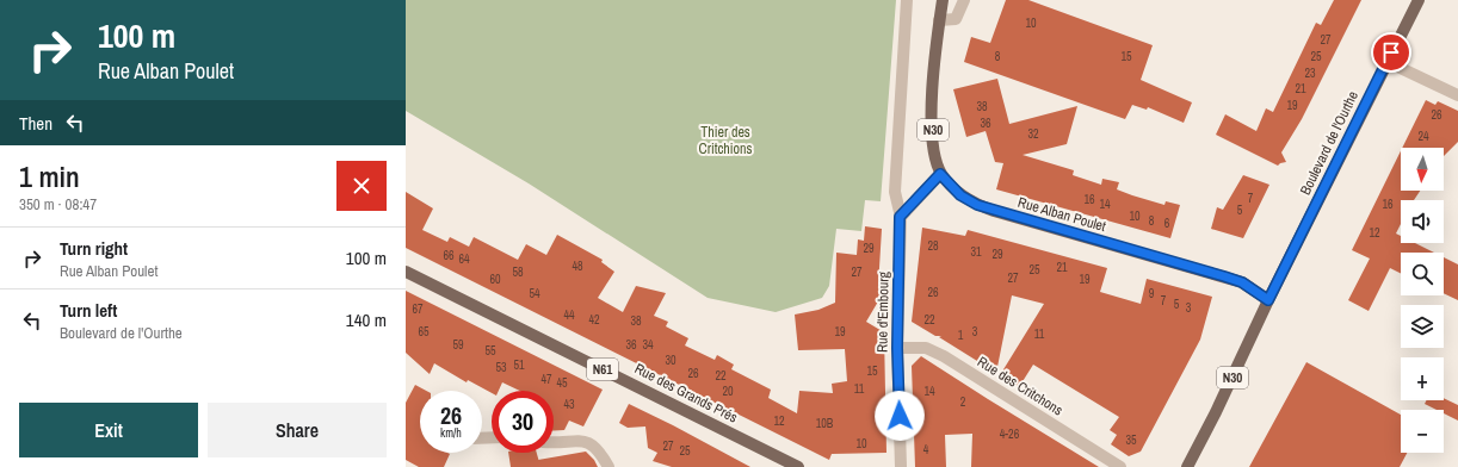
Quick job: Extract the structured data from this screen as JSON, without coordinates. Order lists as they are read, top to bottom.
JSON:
{
  "streets": {
    "main road": [
      "N30",
      "Boulevard de l'Ourthe",
      "Rue Alban Poulet",
      "N61",
      "Rue des Grands Prés"
    ],
    "street": ["Rue d'Embourg", "Rue des Critchons"]
  },
  "crossings": [
    ["N30", "Boulevard de l'Ourthe"],
    ["N30", "Rue Alban Poulet"],
    ["Boulevard de l'Ourthe", "Rue Alban Poulet"],
    ["Rue d'Embourg", "Rue des Critchons"]
  ],
  "parks": ["Thier des Critchions"],
  "house_numbers": [
    "10",
    "27",
    "8",
    "15",
    "25",
    "23",
    "21",
    "19",
    "38",
    "26",
    "36",
    "32",
    "24",
    "7",
    "16",
    "14",
    "16",
    "5",
    "10",
    "8",
    "6",
    "12",
    "28",
    "29",
    "31",
    "29",
    "66",
    "64",
    "48",
    "21",
    "25",
    "58",
    "27",
    "27",
    "60",
    "19",
    "26",
    "54",
    "9",
    "7",
    "5",
    "3",
    "67",
    "44",
    "42",
    "22",
    "38",
    "65",
    "19",
    "3",
    "11",
    "1",
    "59",
    "36",
    "34",
    "55",
    "30",
    "51",
    "53",
    "15",
    "26",
    "22",
    "47",
    "45",
    "11",
    "20",
    "14",
    "2",
    "43",
    "12",
    "10B",
    "4-26",
    "35",
    "10",
    "27",
    "4",
    "25"
  ],
  "north": "bottom",
  "page": {
    "turn": ["100 m", "Rue Alban Poulet"],
    "then": "Then",
    "heading": ["1 min", "350 m · 08:47"],
    "map_buttons": ["+", "−"],
    "list": [
      {
        "name": "Turn right",
        "note": "Rue Alban Poulet",
        "value": "100 m"
      },
      {
        "name": "Turn left",
        "note": "Boulevard de l'Ourthe",
        "value": "140 m"
      }
    ],
    "speed": "26 km/h",
    "limit": "30",
    "buttons": ["Exit", "Share"]
  }
}
